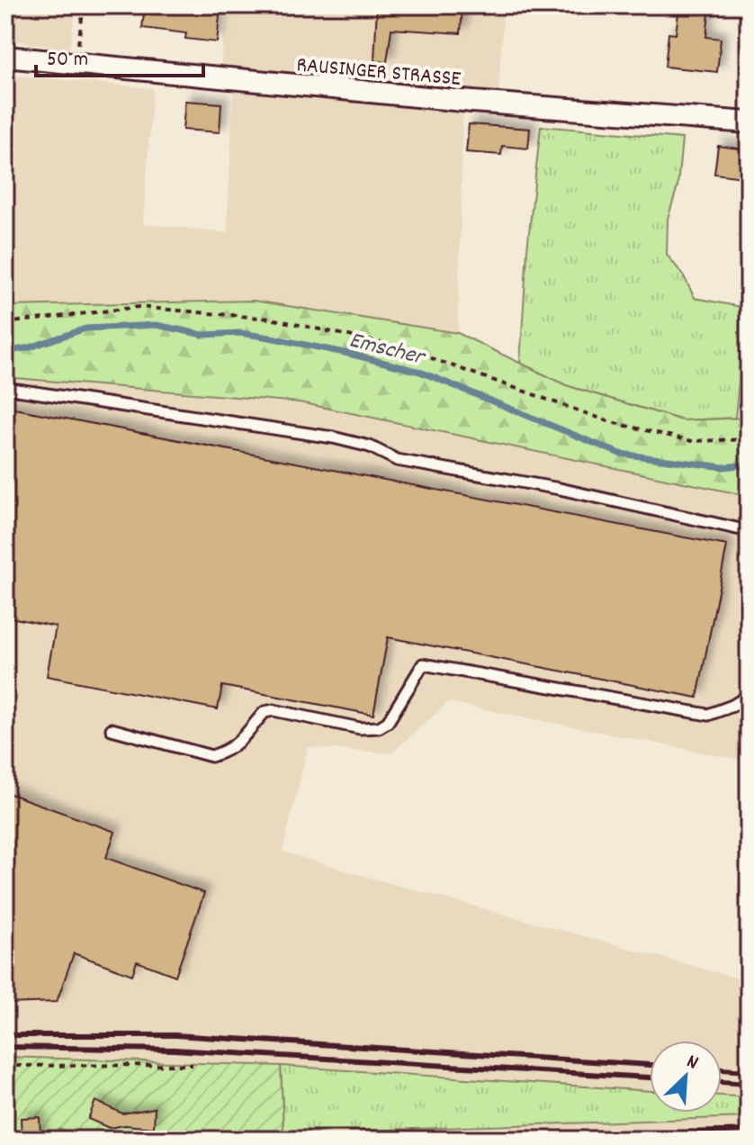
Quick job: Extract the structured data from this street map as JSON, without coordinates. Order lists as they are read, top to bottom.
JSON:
{
  "streets": {
    "street": ["RAUSINGER STRASSE"]
  },
  "water": ["Emscher"],
  "scale_bar": "50 m",
  "north": "top right"
}
